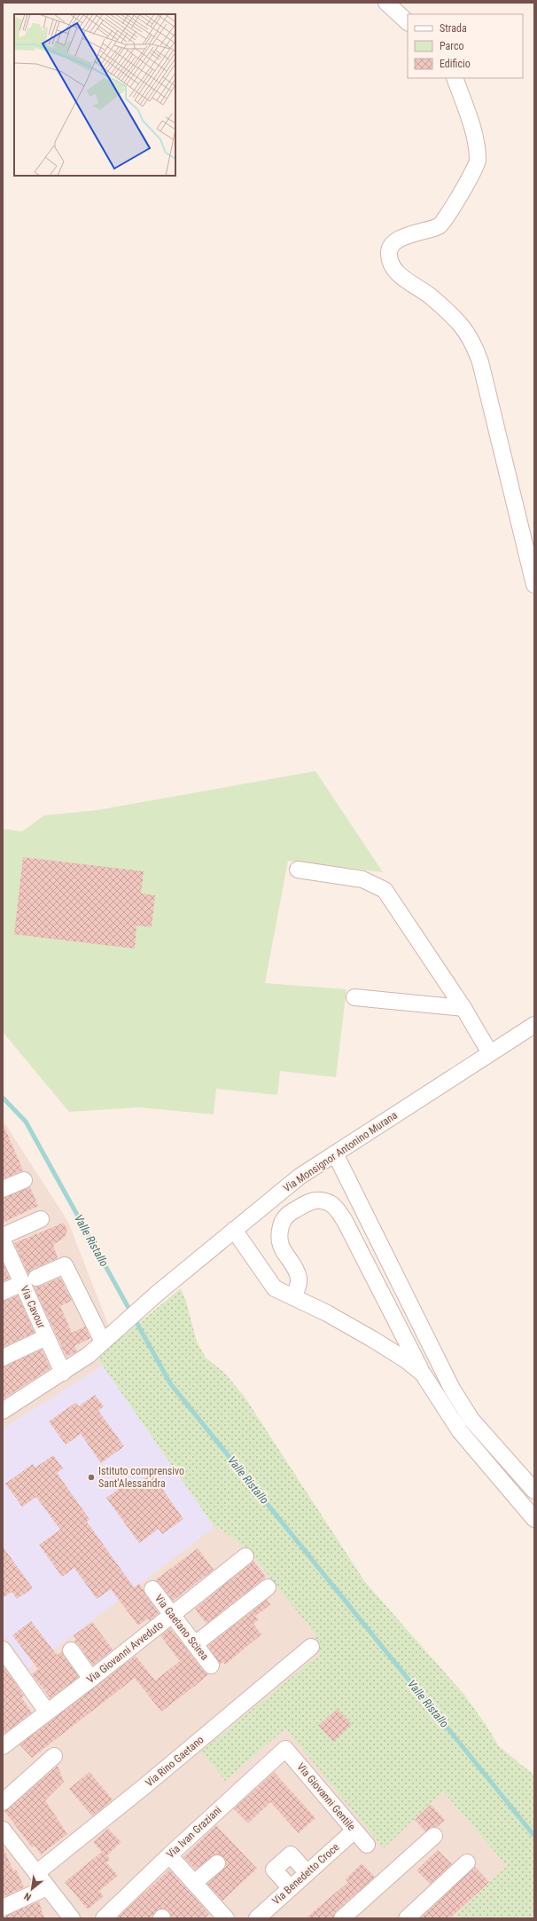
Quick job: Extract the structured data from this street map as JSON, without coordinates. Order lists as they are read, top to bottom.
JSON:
{
  "streets": {
    "street": [
      "Via Monsignor Antonino Murana",
      "Via Cavour",
      "Via Gaetano Scirea",
      "Via Giovanni Avveduto",
      "Via Rino Gaetano",
      "Via Giovanni Gentile",
      "Via Ivan Graziani",
      "Via Benedetto Croce"
    ]
  },
  "crossings": [
    ["Via Gaetano Scirea", "Via Giovanni Avveduto"],
    ["Via Giovanni Gentile", "Via Ivan Graziani"],
    ["Via Giovanni Gentile", "Via Benedetto Croce"]
  ],
  "water": ["Valle Ristallo"],
  "places": ["Istituto comprensivo Sant'Alessandra"],
  "legend": ["Strada", "Parco", "Edificio"],
  "north": "bottom left"
}
